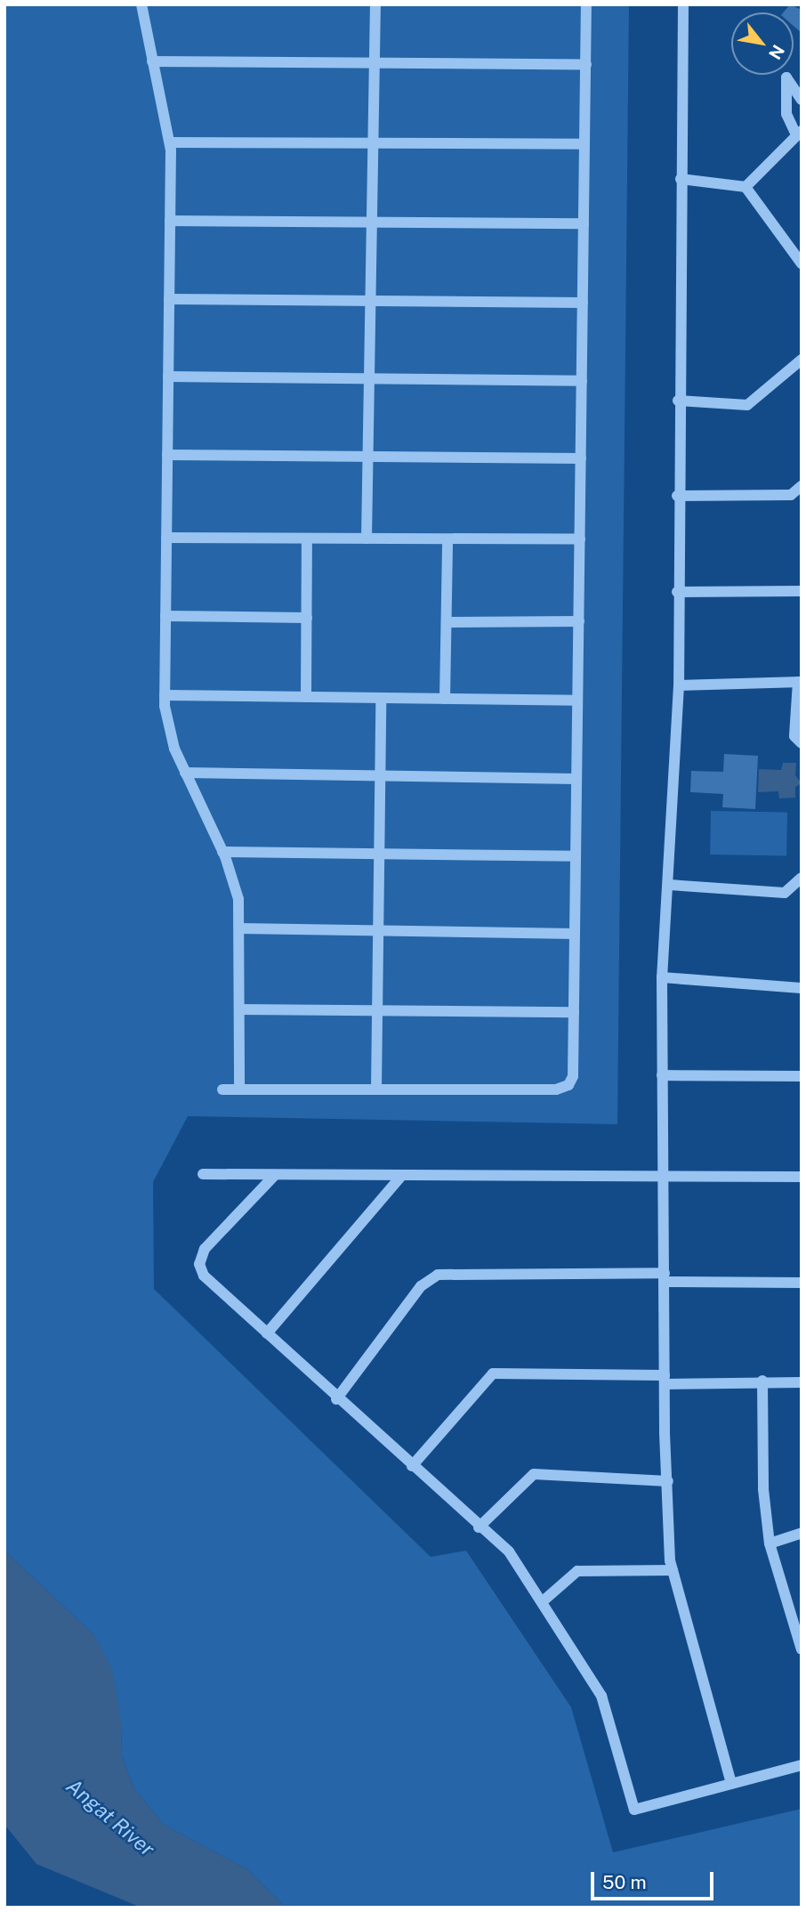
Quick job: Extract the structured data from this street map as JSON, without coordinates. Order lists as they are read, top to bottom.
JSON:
{
  "water": ["Angat River"],
  "scale_bar": "50 m",
  "north": "bottom right"
}
